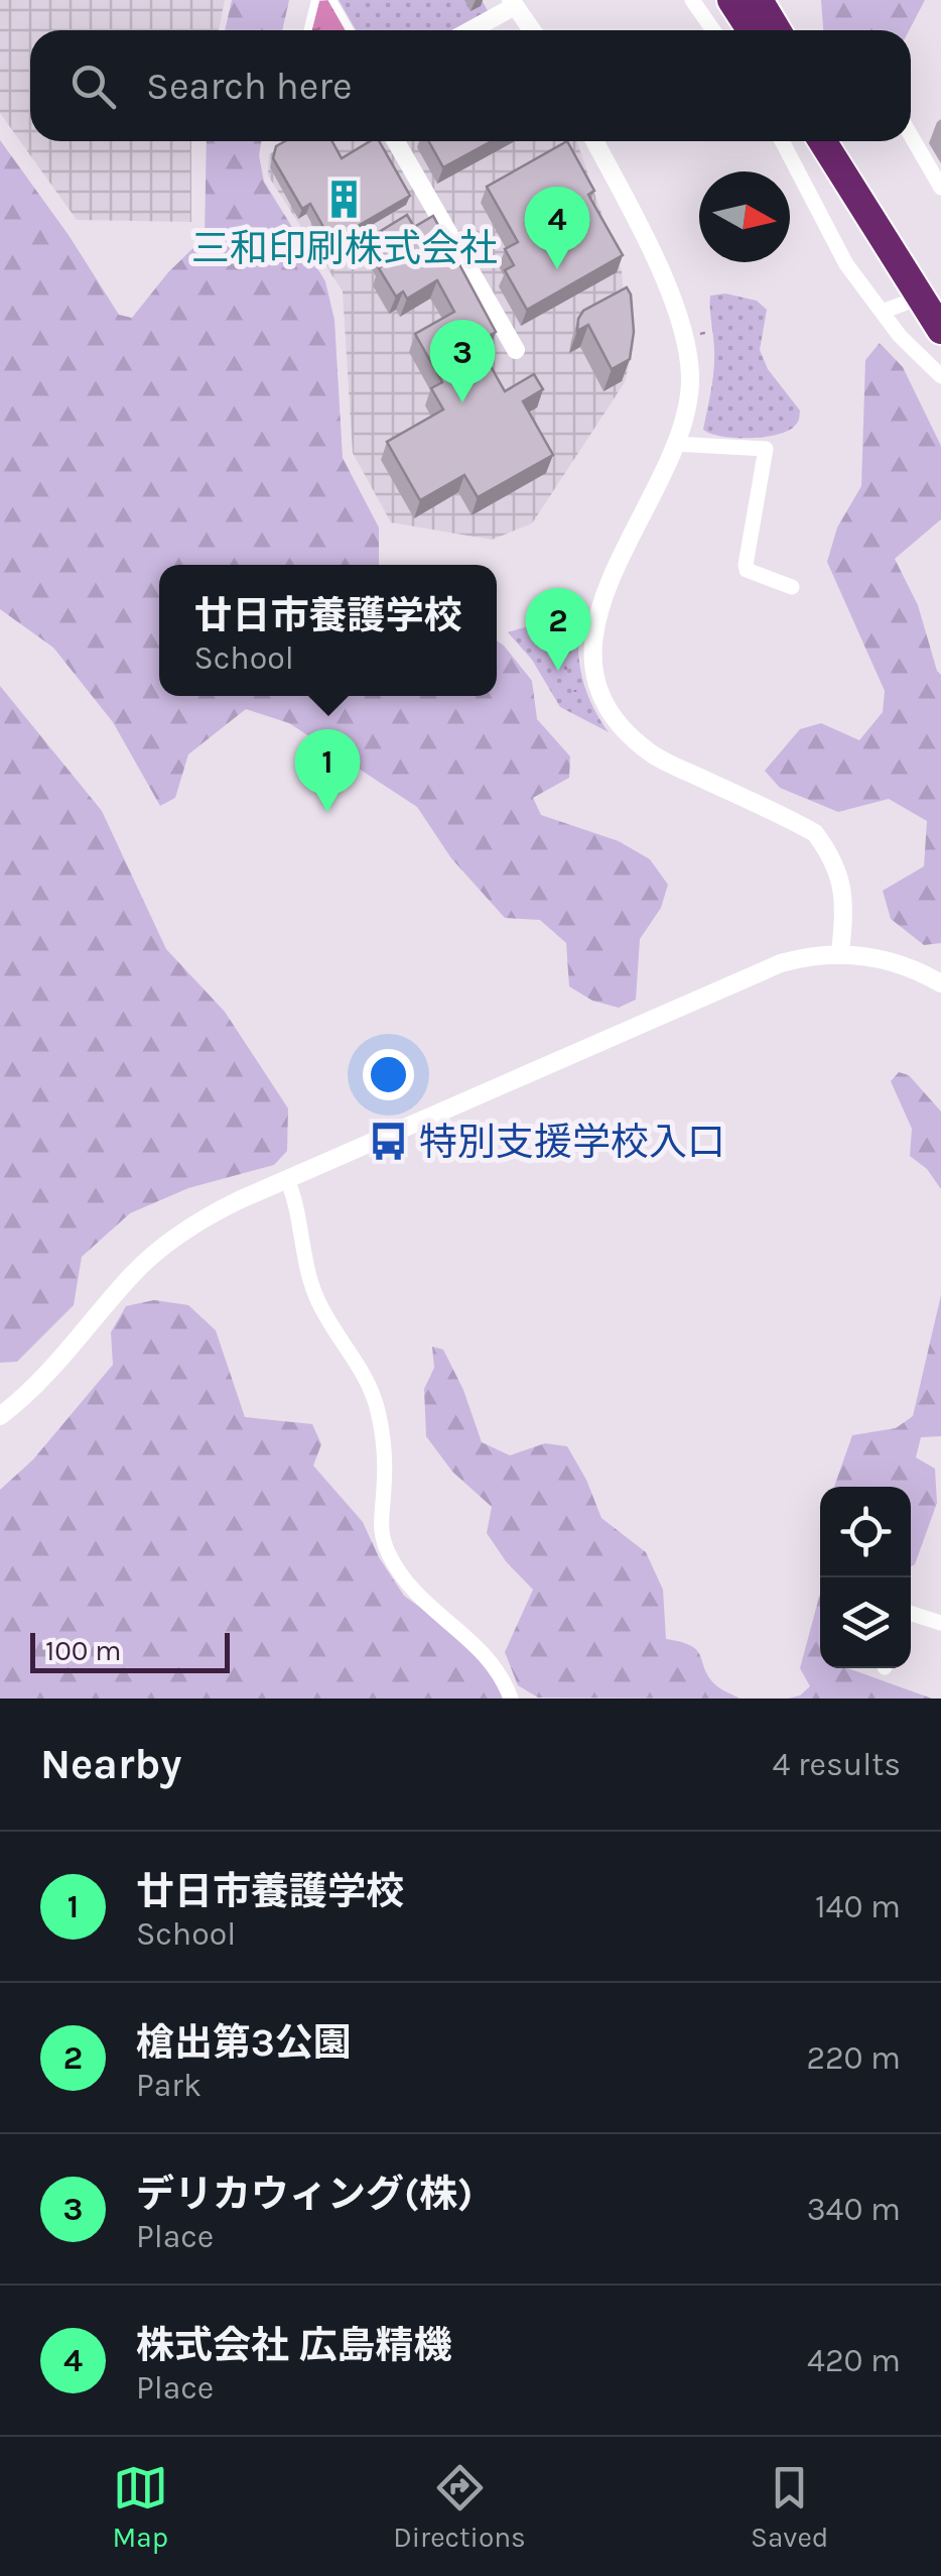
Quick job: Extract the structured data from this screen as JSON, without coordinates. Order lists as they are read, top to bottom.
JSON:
{
  "places": {
    "building": ["三和印刷株式会社"],
    "bus stop": ["特別支援学校入口"]
  },
  "scale_bar": "100 m",
  "north": "right",
  "page": {
    "search": "Search here",
    "pins": [
      "4",
      "3",
      "2",
      "1"
    ],
    "popup": ["廿日市養護学校", "School"],
    "scale": "100 m",
    "heading": ["Nearby", "4 results"],
    "list": [
      {
        "mark": "1",
        "name": "廿日市養護学校",
        "note": "School",
        "value": "140 m"
      },
      {
        "mark": "2",
        "name": "槍出第3公園",
        "note": "Park",
        "value": "220 m"
      },
      {
        "mark": "3",
        "name": "デリカウィング(株)",
        "note": "Place",
        "value": "340 m"
      },
      {
        "mark": "4",
        "name": "株式会社 広島精機",
        "note": "Place",
        "value": "420 m"
      }
    ],
    "nav": ["Map", "Directions", "Saved"]
  }
}
